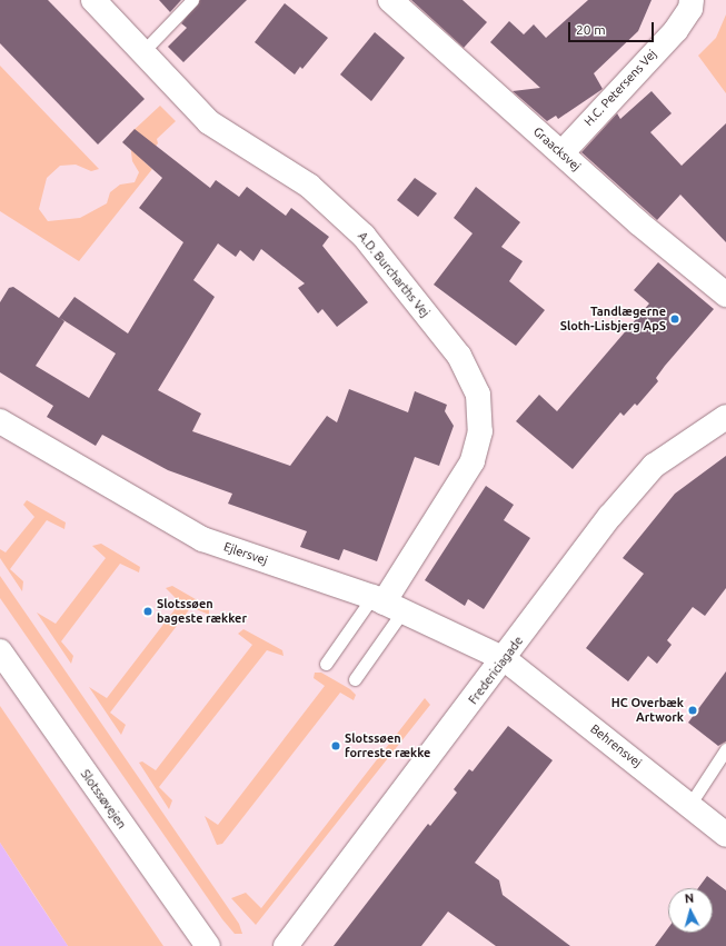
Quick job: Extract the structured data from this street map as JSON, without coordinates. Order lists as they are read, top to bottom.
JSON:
{
  "streets": {
    "street": [
      "H.C. Petersens Vej",
      "Graacksvej",
      "A.D. Burcharths Vej",
      "Ejlersvej",
      "Fredericiagade",
      "Behrensvej",
      "Slotssøvejen"
    ]
  },
  "crossings": [
    ["H.C. Petersens Vej", "Graacksvej"],
    ["A.D. Burcharths Vej", "Ejlersvej"],
    ["Ejlersvej", "Fredericiagade"],
    ["Ejlersvej", "Behrensvej"],
    ["Fredericiagade", "Behrensvej"]
  ],
  "places": [
    "Tandlægerne Sloth-Lisbjerg ApS",
    "Slotssøen bageste rækker",
    "HC Overbæk Artwork",
    "Slotssøen forreste række"
  ],
  "scale_bar": "20 m",
  "north": "top"
}
